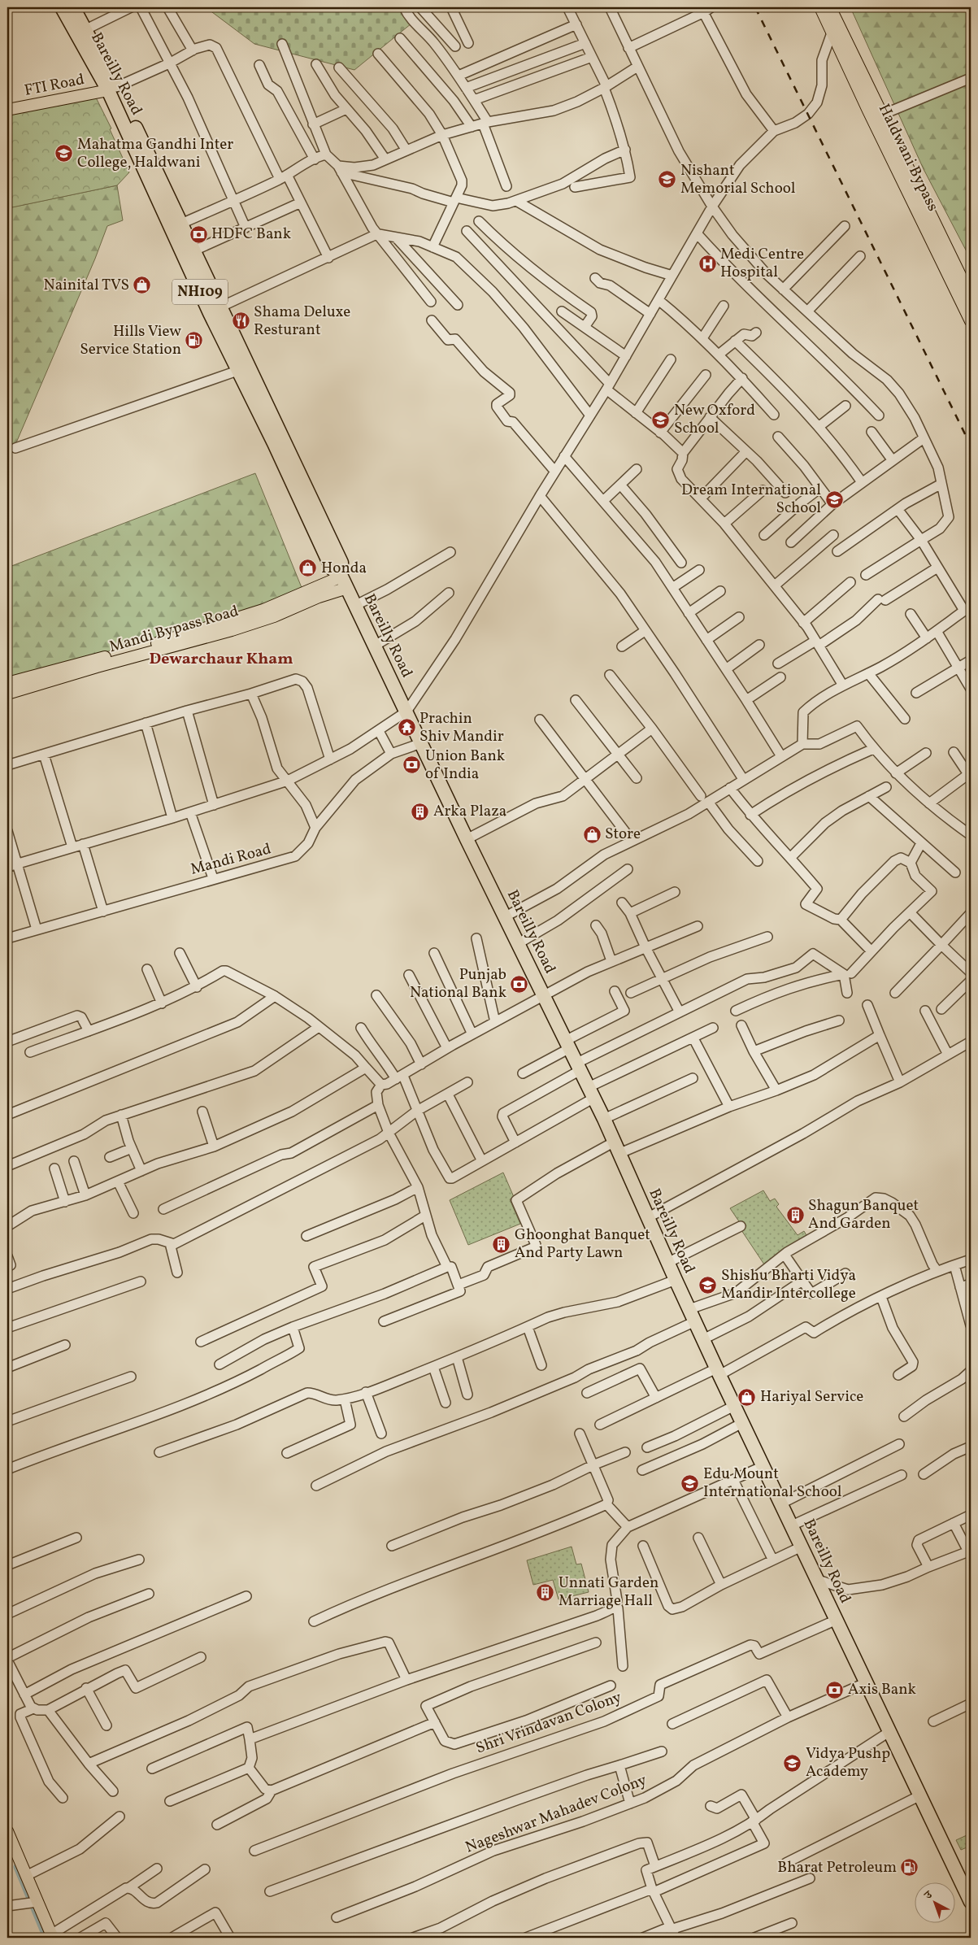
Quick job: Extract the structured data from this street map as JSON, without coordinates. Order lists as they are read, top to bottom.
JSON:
{
  "streets": {
    "highway": ["Bareilly Road", "NH109"],
    "main road": ["FTI Road", "Haldwani Bypass", "Mandi Bypass Road"],
    "street": ["Mandi Road", "Shri Vrindavan Colony", "Nageshwar Mahadev Colony"]
  },
  "crossings": [
    ["Bareilly Road", "FTI Road"],
    ["Bareilly Road", "Mandi Bypass Road"],
    ["Bareilly Road", "Mandi Road"],
    ["Bareilly Road", "Shri Vrindavan Colony"],
    ["Bareilly Road", "Nageshwar Mahadev Colony"]
  ],
  "districts": ["Dewarchaur Kham"],
  "places": {
    "school or university": [
      "Mahatma Gandhi Inter College, Haldwani",
      "Nishant Memorial School",
      "New Oxford School",
      "Dream International School",
      "Shishu Bharti Vidya Mandir Intercollege",
      "Edu Mount International School",
      "Vidya Pushp Academy"
    ],
    "bank": [
      "HDFC Bank",
      "Union Bank of India",
      "Punjab National Bank",
      "Axis Bank"
    ],
    "hospital": ["Medi Centre Hospital"],
    "shop": [
      "Nainital TVS",
      "Honda",
      "Store",
      "Hariyal Service"
    ],
    "restaurant": ["Shama Deluxe Resturant"],
    "fuel station": ["Hills View Service Station", "Bharat Petroleum"],
    "temple": ["Prachin Shiv Mandir"],
    "building": [
      "Arka Plaza",
      "Shagun Banquet And Garden",
      "Ghoonghat Banquet And Party Lawn",
      "Unnati Garden Marriage Hall"
    ]
  },
  "north": "top left"
}
